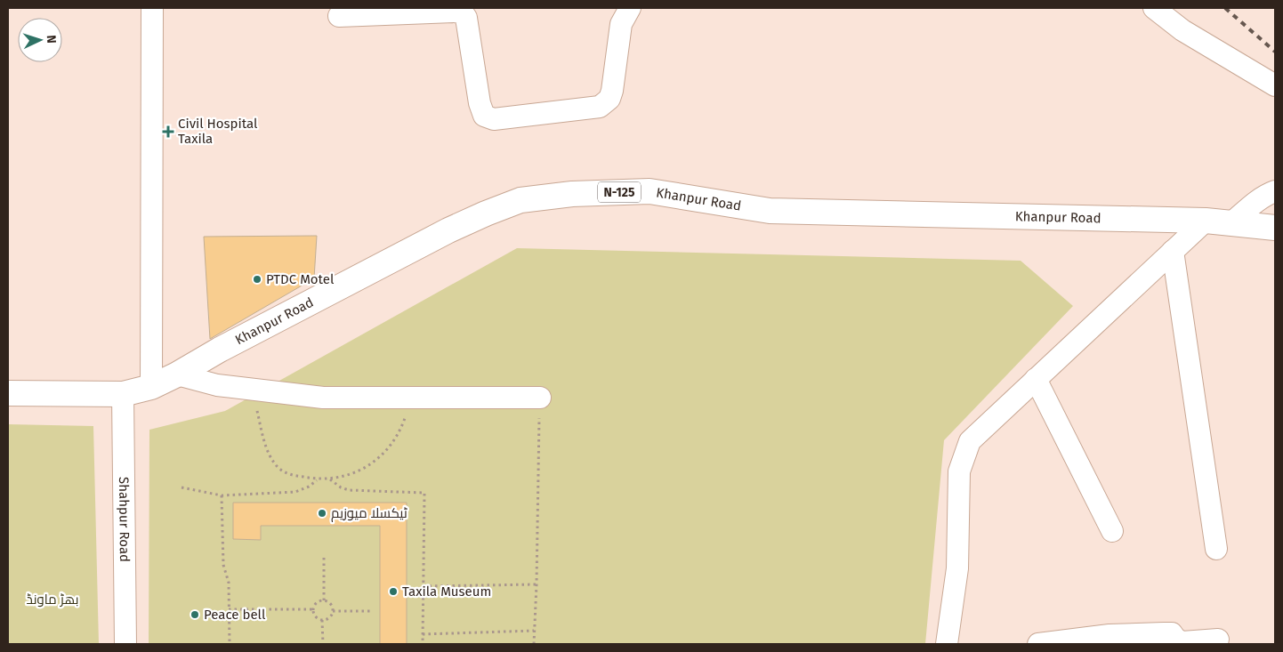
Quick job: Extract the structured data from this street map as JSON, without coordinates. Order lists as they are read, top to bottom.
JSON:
{
  "streets": {
    "highway": ["N-125", "Khanpur Road"],
    "street": ["Shahpur Road"]
  },
  "crossings": [
    ["Khanpur Road", "Shahpur Road"]
  ],
  "parks": ["بھڑ ماونڈ"],
  "places": {
    "health": ["Civil Hospital Taxila"],
    "other": [
      "PTDC Motel",
      "ٹیکسلا میوزیم",
      "Taxila Museum",
      "Peace bell"
    ]
  },
  "north": "right"
}
